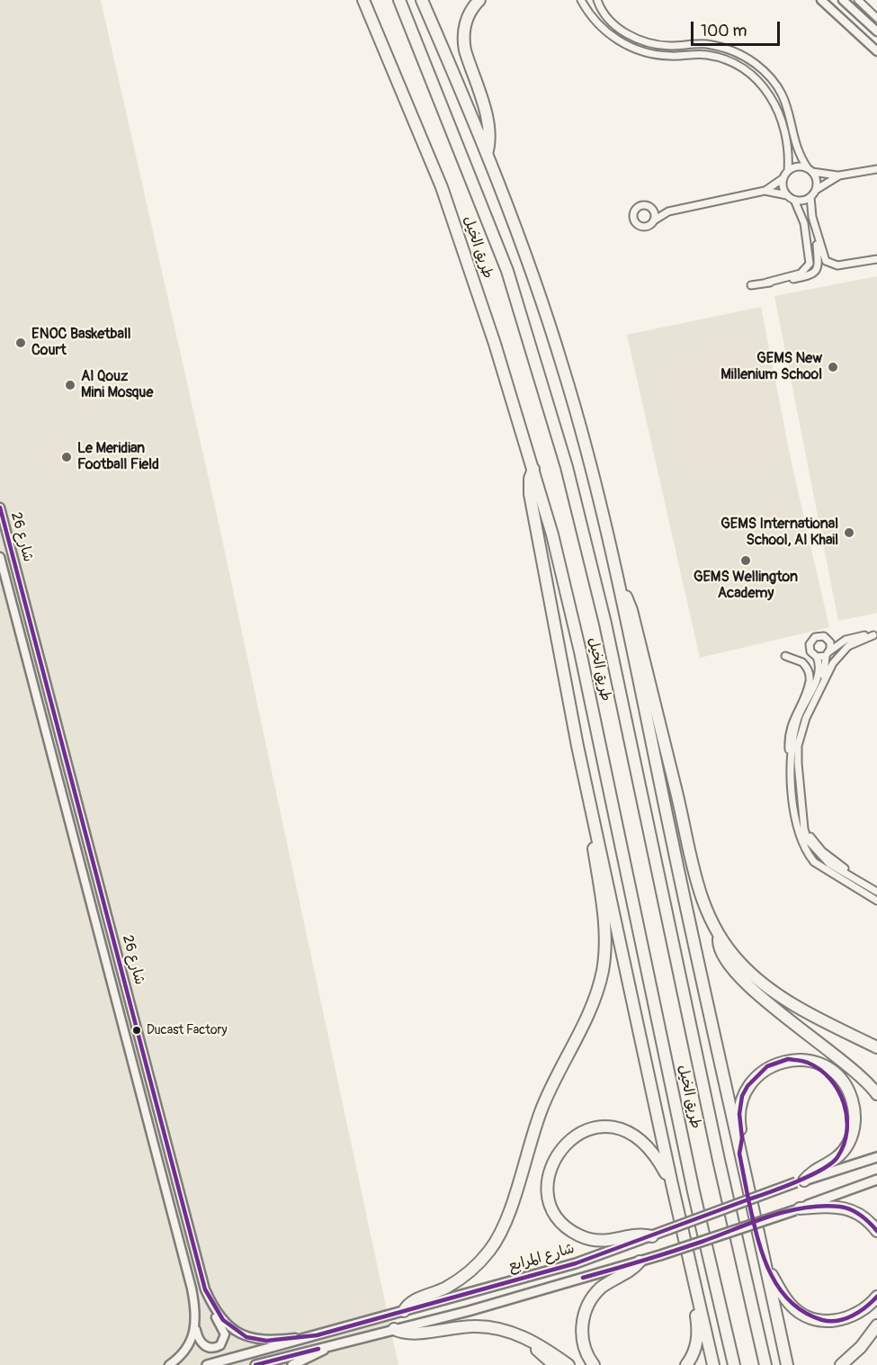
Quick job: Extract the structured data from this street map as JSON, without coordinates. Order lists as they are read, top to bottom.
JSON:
{
  "streets": {
    "highway": ["طريق الخيل"],
    "main road": ["شارع المرابع"],
    "street": ["شارع 26"]
  },
  "crossings": [
    ["شارع 26", "شارع المرابع"]
  ],
  "places": [
    "ENOC Basketball Court",
    "GEMS New Millenium School",
    "Al Qouz Mini Mosque",
    "Le Meridian Football Field",
    "GEMS International School, Al Khail",
    "GEMS Wellington Academy",
    "Ducast Factory"
  ],
  "scale_bar": "100 m"
}
